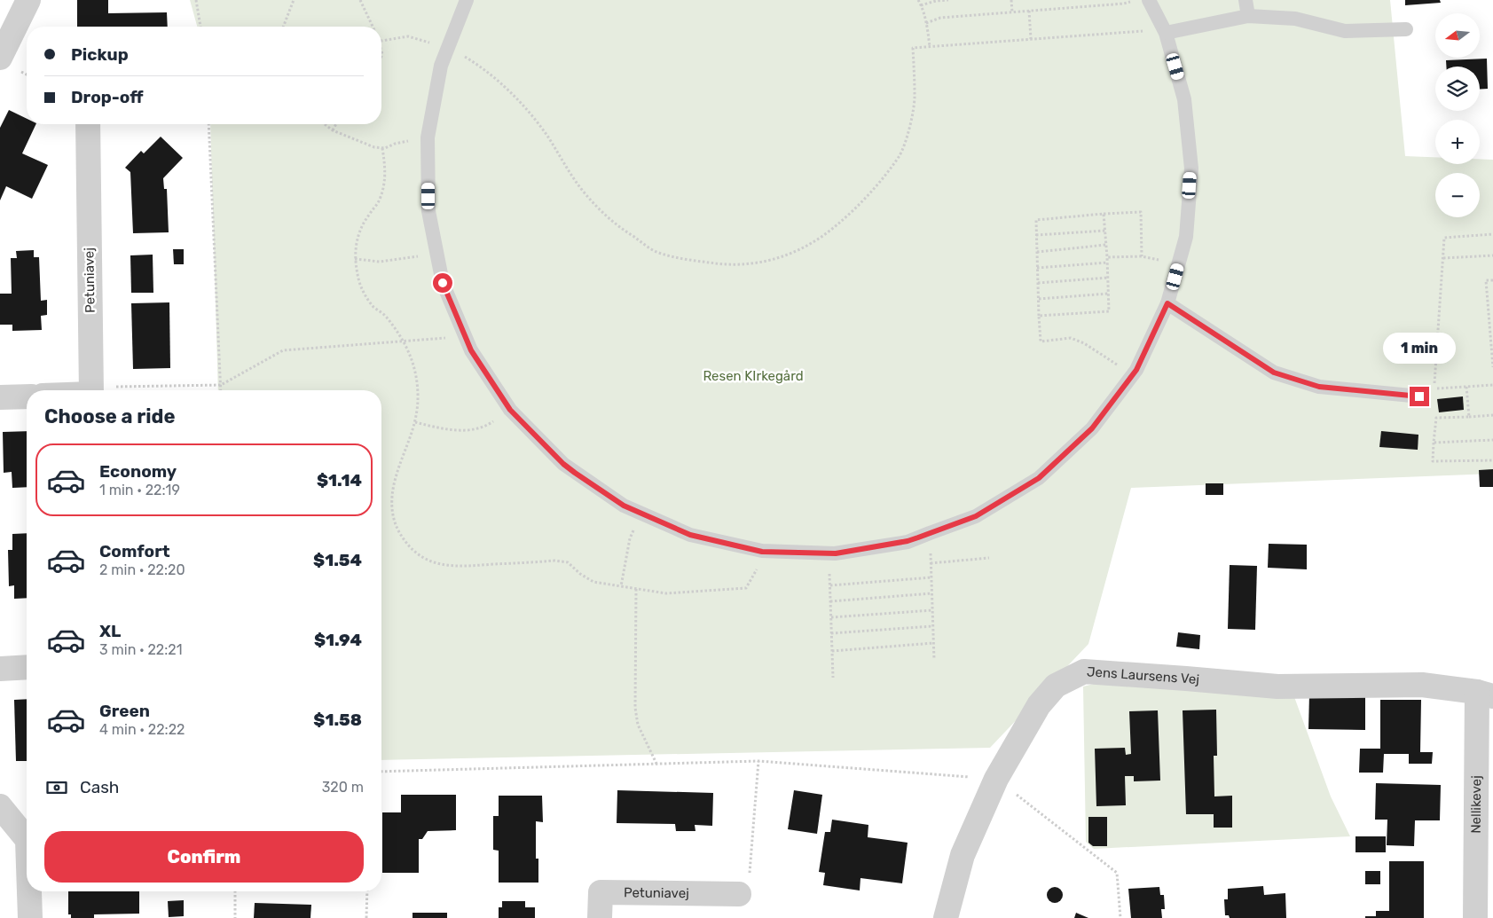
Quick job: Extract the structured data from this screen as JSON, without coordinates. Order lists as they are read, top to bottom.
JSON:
{
  "streets": {
    "street": ["Petuniavej", "Jens Laursens Vej", "Nellikevej"]
  },
  "crossings": [
    ["Jens Laursens Vej", "Nellikevej"]
  ],
  "parks": ["Resen KIrkegård"],
  "north": "left",
  "page": {
    "map_buttons": ["+", "−"],
    "banner": ["Pickup", "Drop-off"],
    "bubble": "1 min",
    "heading": "Choose a ride",
    "list": [
      {
        "name": "Economy",
        "note": "1 min · 22:19",
        "value": "$1.14"
      },
      {
        "name": "Comfort",
        "note": "2 min · 22:20",
        "value": "$1.54"
      },
      {
        "name": "XL",
        "note": "3 min · 22:21",
        "value": "$1.94"
      },
      {
        "name": "Green",
        "note": "4 min · 22:22",
        "value": "$1.58"
      }
    ],
    "pay": ["Cash", "320 m"],
    "buttons": "Confirm"
  }
}
